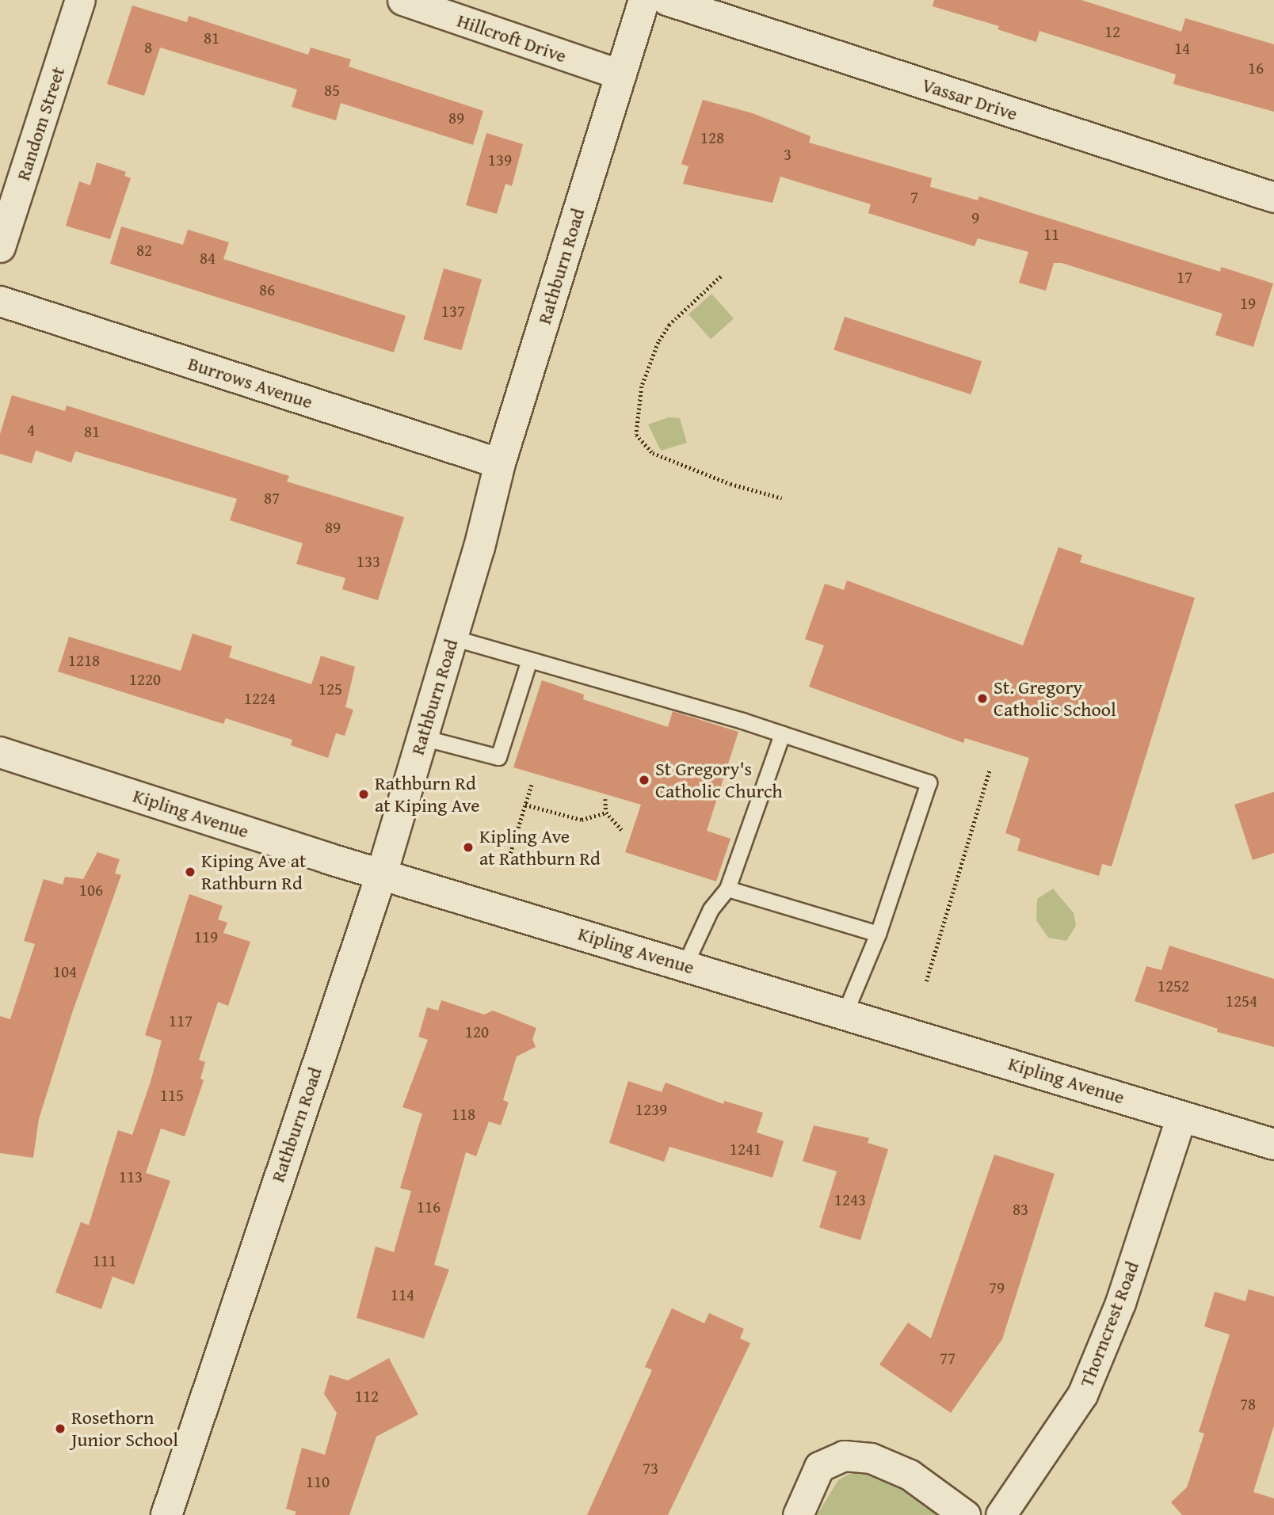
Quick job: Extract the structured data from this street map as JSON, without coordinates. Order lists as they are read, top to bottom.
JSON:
{
  "streets": {
    "street": [
      "Hillcroft Drive",
      "Vassar Drive",
      "Random Street",
      "Rathburn Road",
      "Burrows Avenue",
      "Kipling Avenue",
      "Thorncrest Road"
    ]
  },
  "crossings": [
    ["Hillcroft Drive", "Rathburn Road"],
    ["Rathburn Road", "Burrows Avenue"],
    ["Rathburn Road", "Kipling Avenue"],
    ["Kipling Avenue", "Thorncrest Road"]
  ],
  "places": [
    "St. Gregory Catholic School",
    "St Gregory's Catholic Church",
    "Rathburn Rd at Kiping Ave",
    "Kipling Ave at Rathburn Rd",
    "Kiping Ave at Rathburn Rd",
    "Rosethorn Junior School"
  ],
  "house_numbers": [
    "12",
    "81",
    "8",
    "14",
    "16",
    "85",
    "89",
    "128",
    "3",
    "139",
    "7",
    "9",
    "11",
    "82",
    "84",
    "17",
    "86",
    "19",
    "137",
    "4",
    "81",
    "87",
    "89",
    "133",
    "1218",
    "1220",
    "125",
    "1224",
    "106",
    "119",
    "104",
    "1252",
    "1254",
    "117",
    "120",
    "115",
    "1239",
    "118",
    "1241",
    "113",
    "1243",
    "116",
    "83",
    "111",
    "79",
    "114",
    "77",
    "112",
    "78",
    "73",
    "110"
  ]
}
